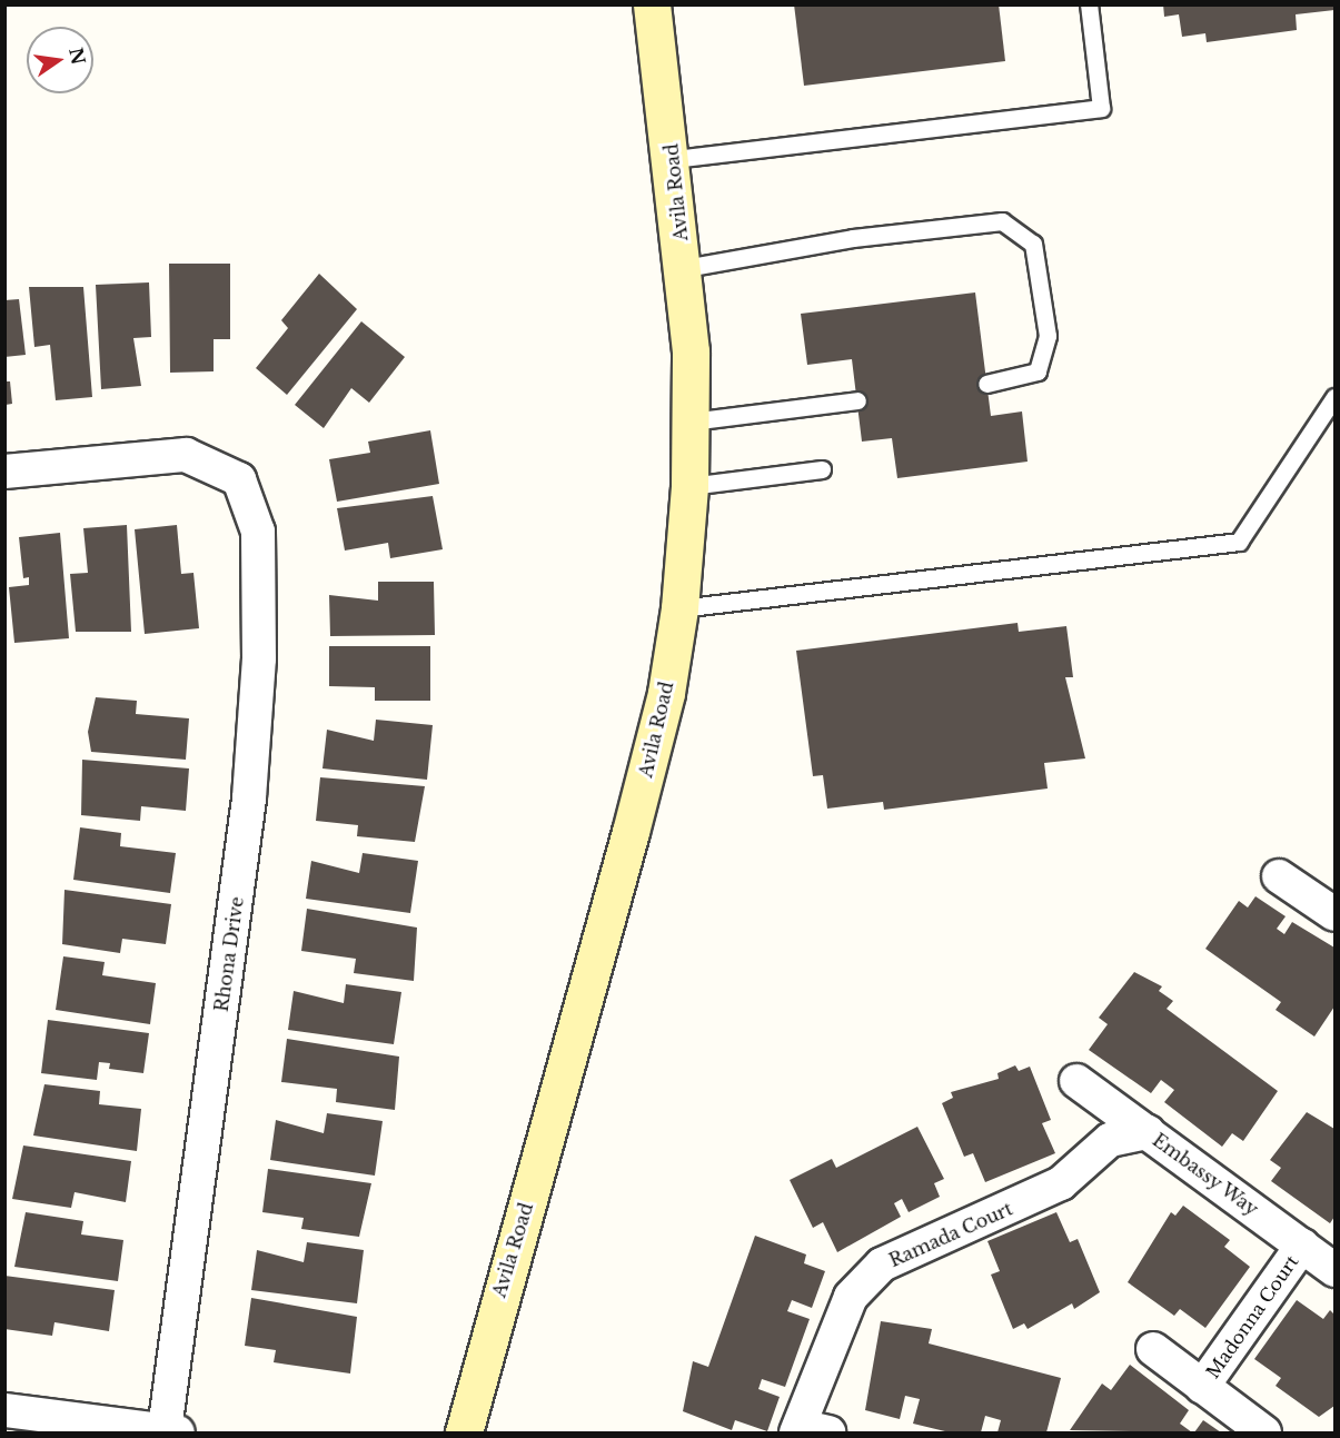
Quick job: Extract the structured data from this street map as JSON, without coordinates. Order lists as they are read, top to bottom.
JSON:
{
  "streets": {
    "main road": ["Avila Road"],
    "street": [
      "Rhona Drive",
      "Embassy Way",
      "Ramada Court",
      "Madonna Court"
    ]
  },
  "crossings": [
    ["Embassy Way", "Ramada Court"],
    ["Embassy Way", "Madonna Court"]
  ],
  "north": "right"
}
